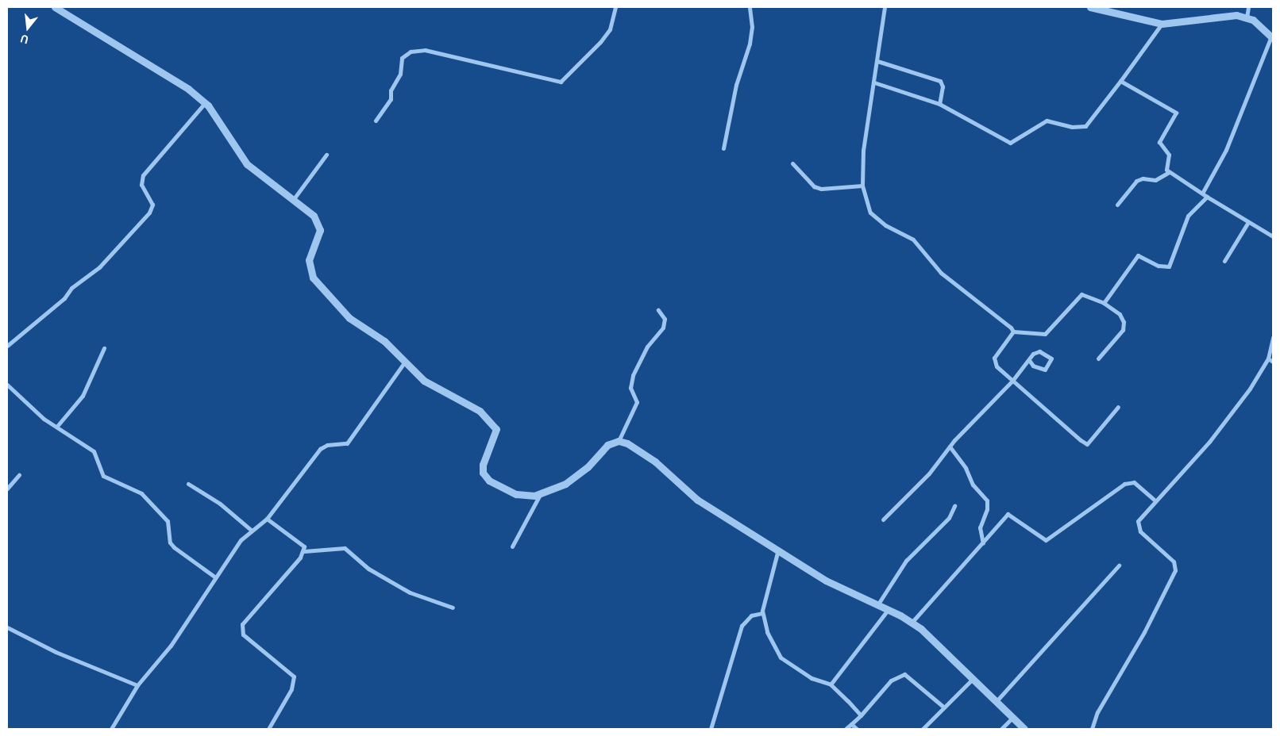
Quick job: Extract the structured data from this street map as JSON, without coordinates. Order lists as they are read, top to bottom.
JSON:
{
  "north": "bottom"
}
